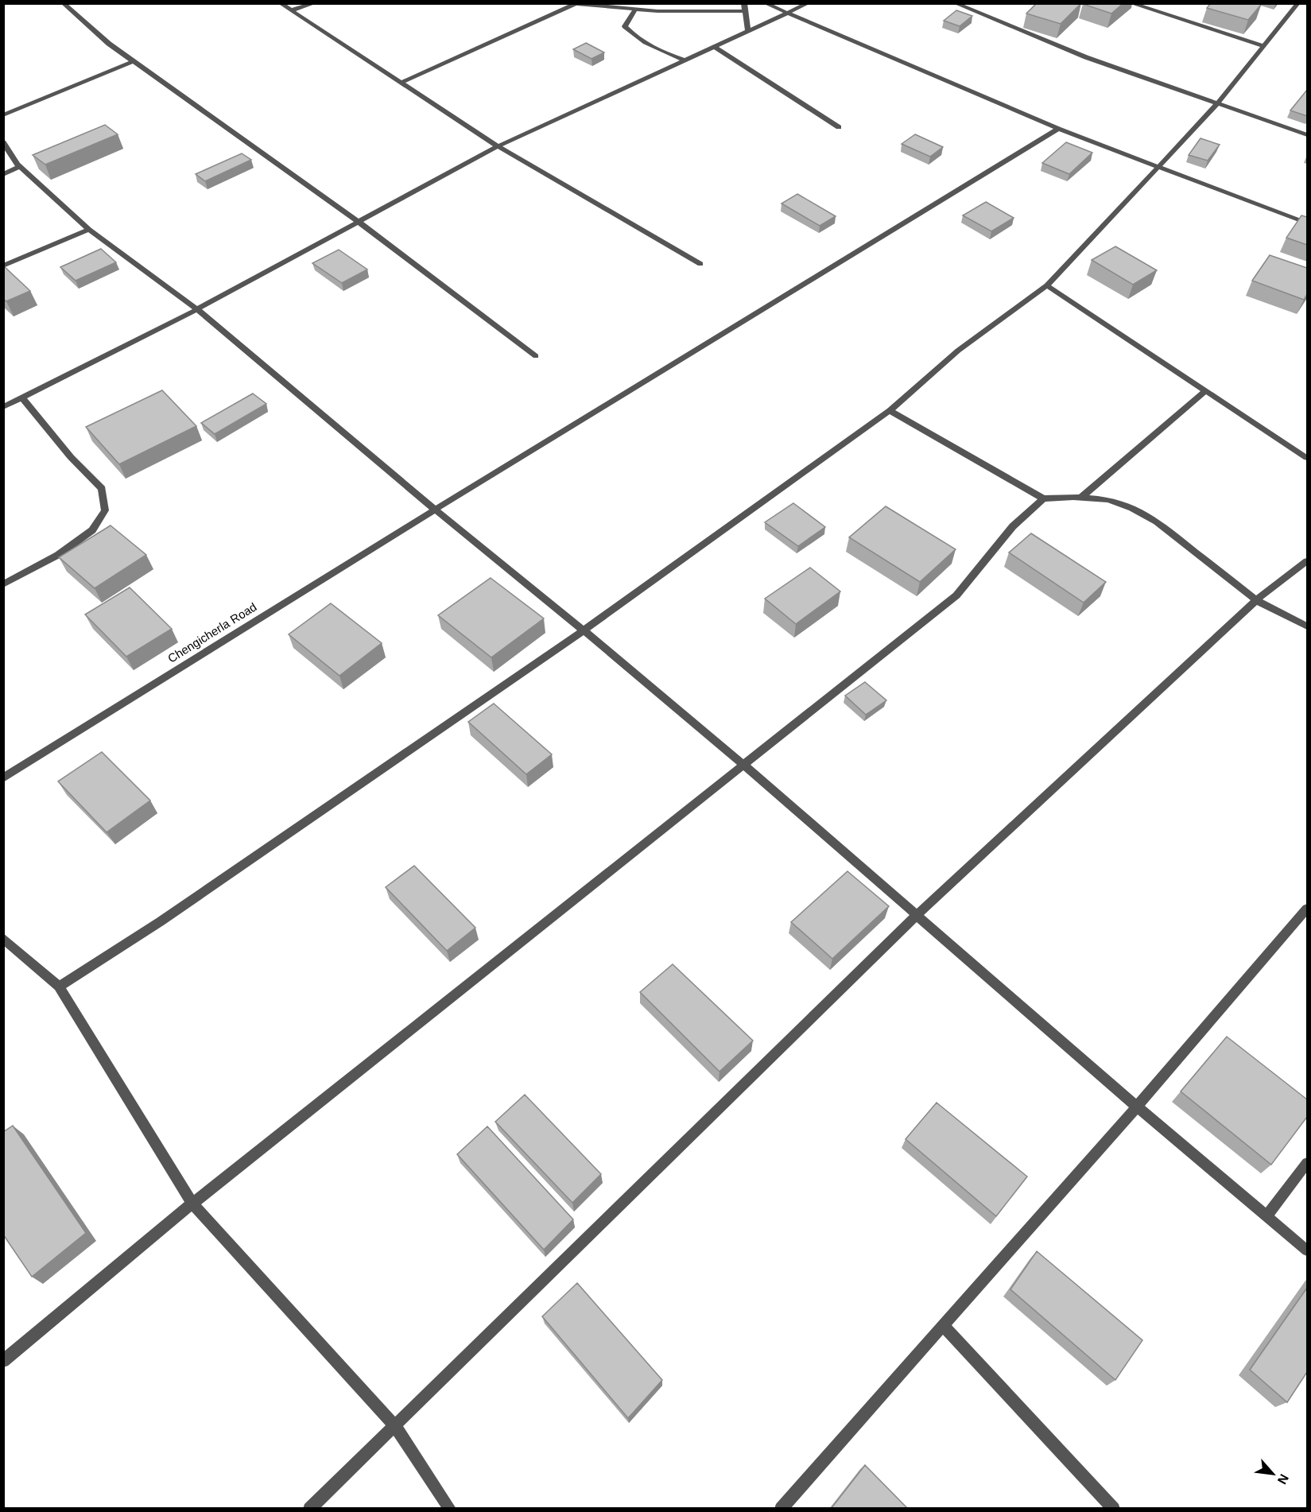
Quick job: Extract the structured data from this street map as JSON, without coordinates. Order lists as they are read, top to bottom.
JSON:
{
  "streets": {
    "street": ["Chengicherla Road"]
  },
  "north": "bottom right"
}
